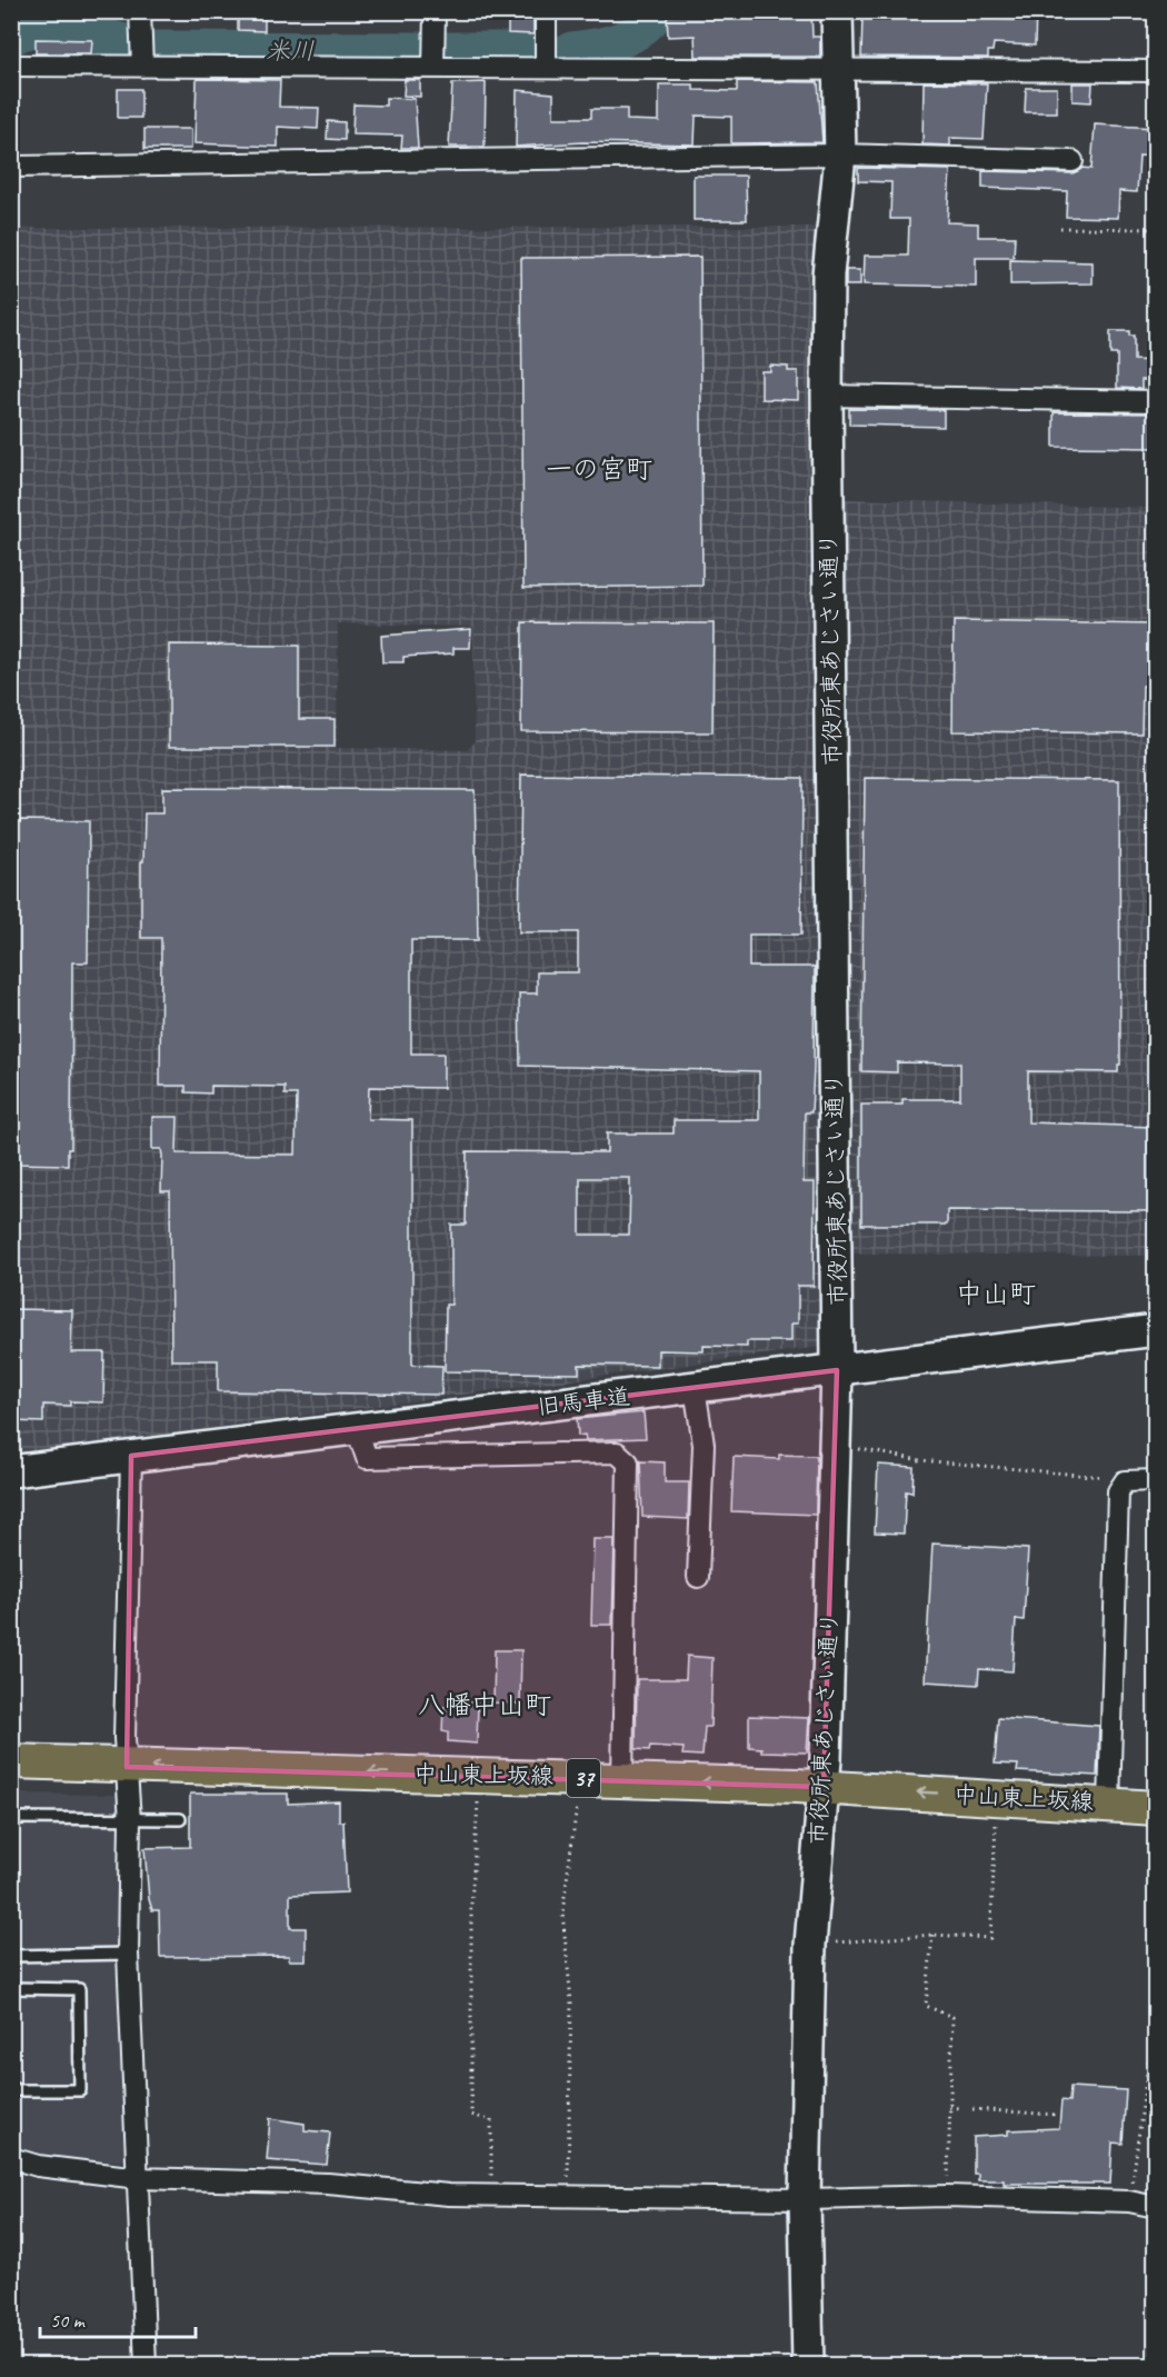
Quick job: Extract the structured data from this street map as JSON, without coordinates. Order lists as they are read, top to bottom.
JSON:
{
  "streets": {
    "main road": ["中山東上坂線", "37"],
    "street": ["市役所東あじさい通り", "旧馬車道"]
  },
  "crossings": [
    ["市役所東あじさい通り", "旧馬車道"],
    ["市役所東あじさい通り", "中山東上坂線"]
  ],
  "one_way": ["中山東上坂線"],
  "districts": ["一の宮町", "中山町", "八幡中山町"],
  "water": ["米川"],
  "scale_bar": "50 m"
}
